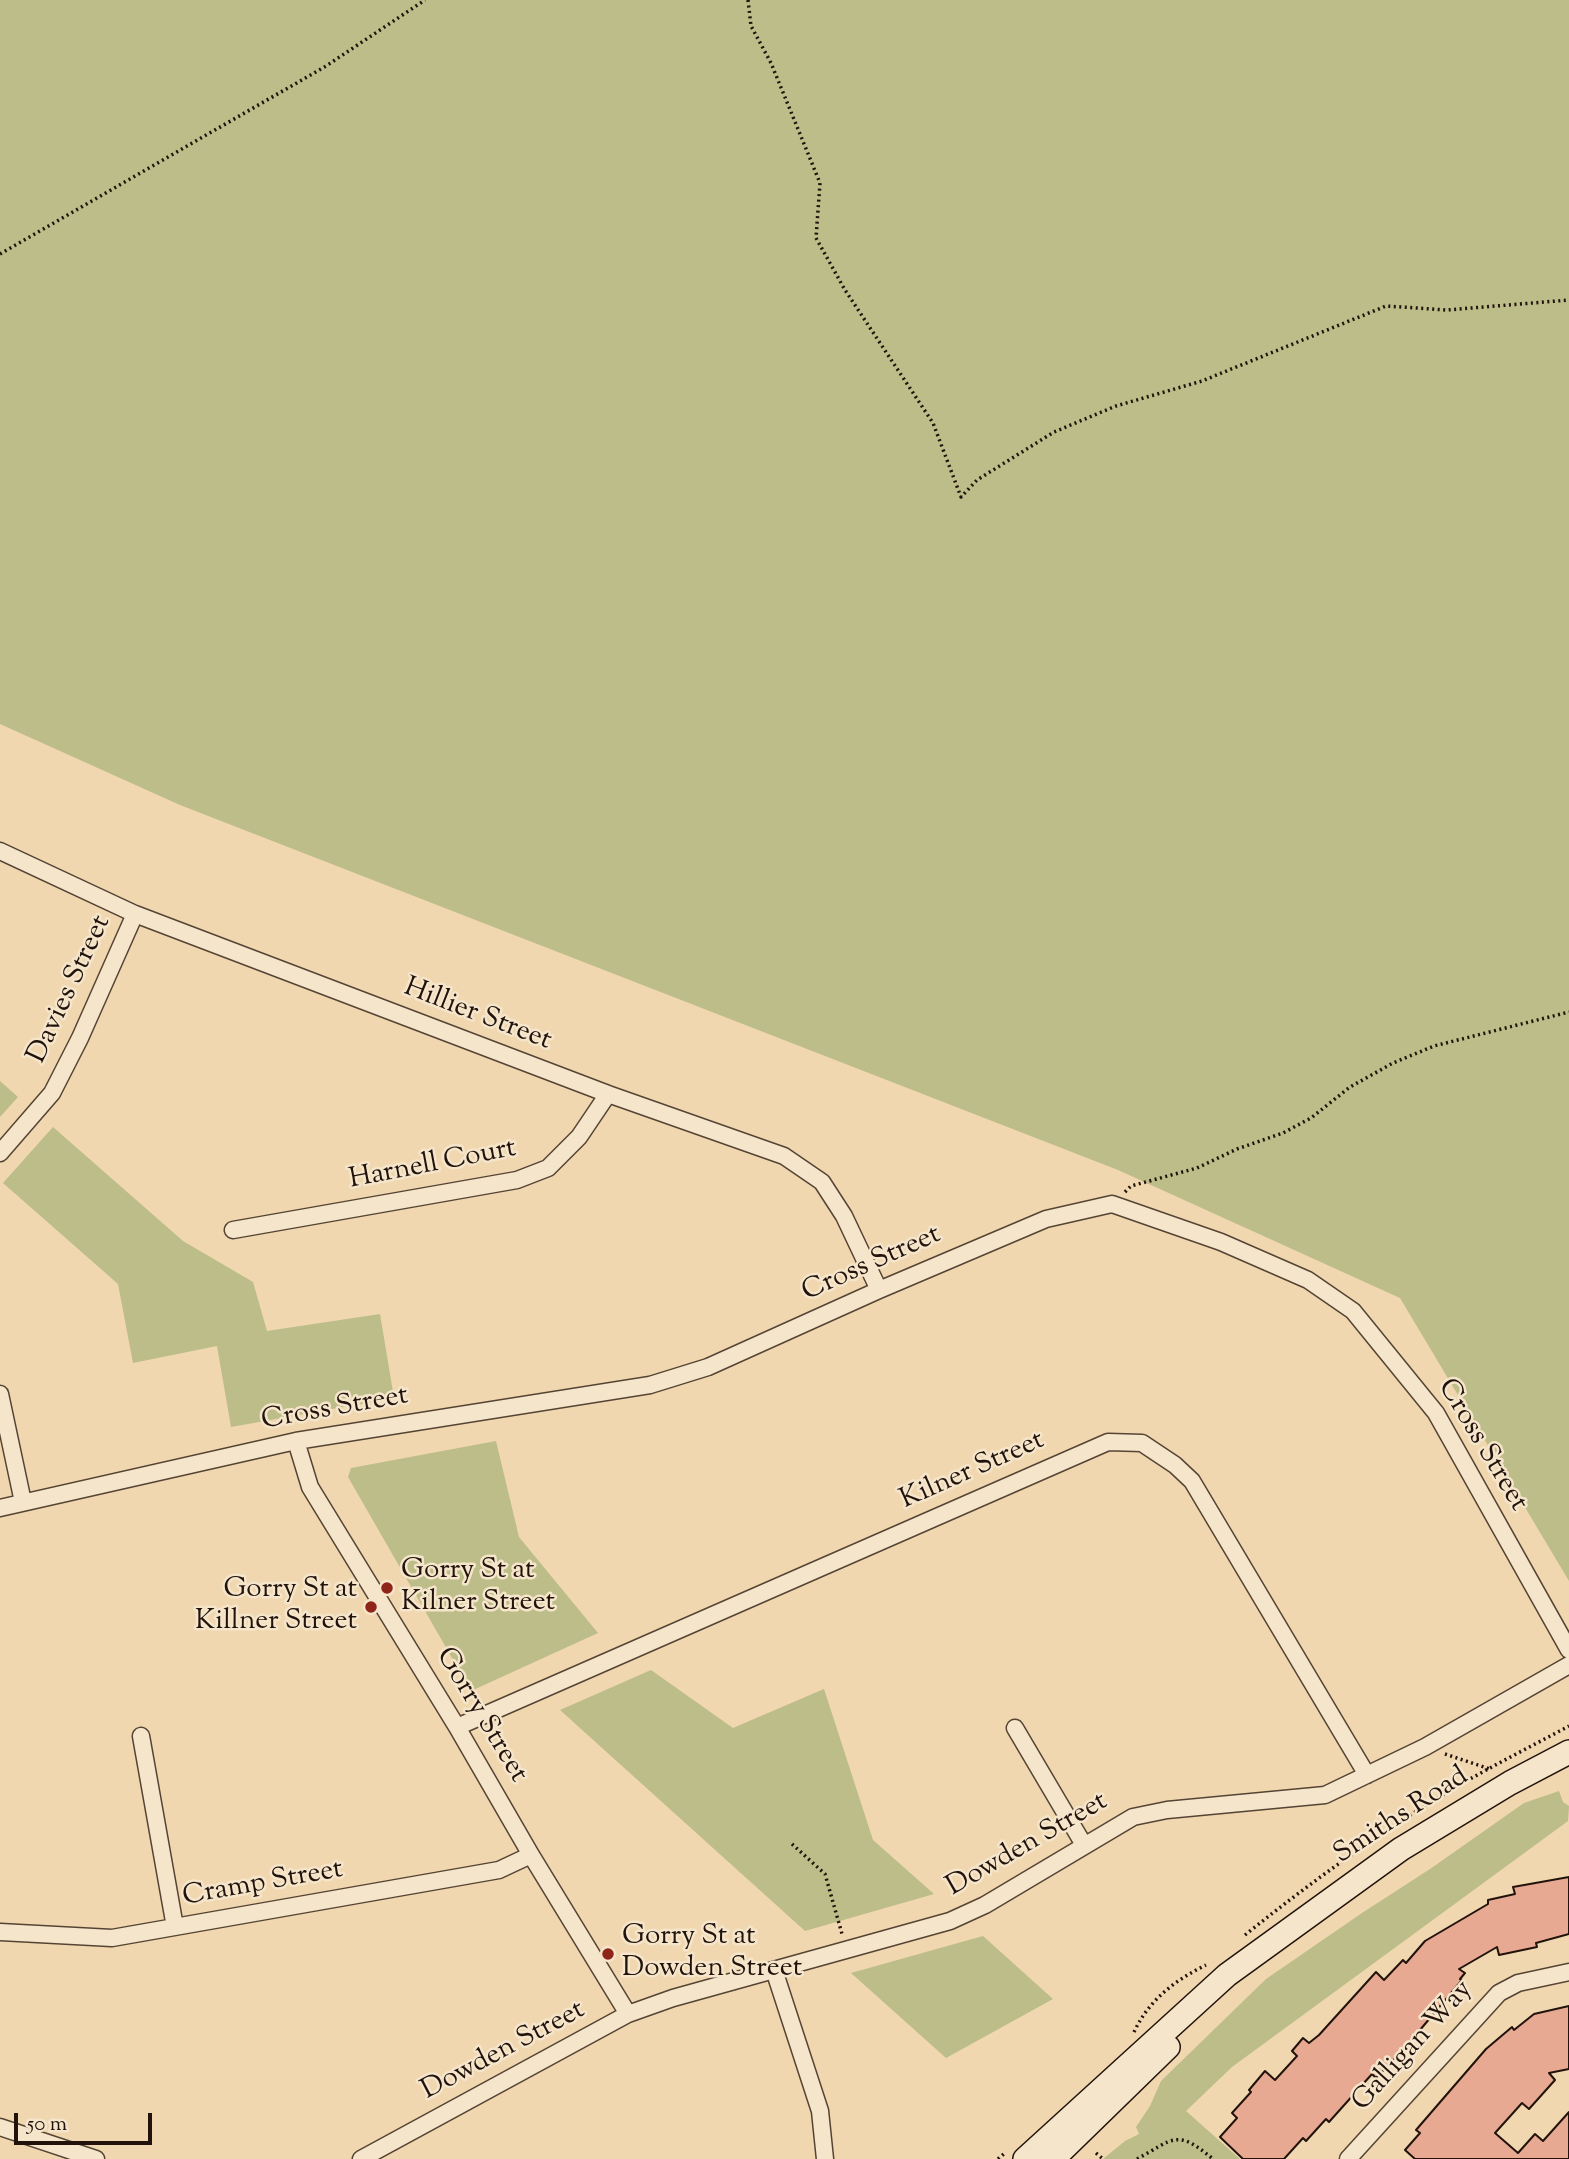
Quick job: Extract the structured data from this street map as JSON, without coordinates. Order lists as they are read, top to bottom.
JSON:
{
  "streets": {
    "street": [
      "Davies Street",
      "Hillier Street",
      "Harnell Court",
      "Cross Street",
      "Kilner Street",
      "Gorry Street",
      "Smiths Road",
      "Dowden Street",
      "Cramp Street",
      "Galligan Way"
    ]
  },
  "crossings": [
    ["Davies Street", "Hillier Street"],
    ["Hillier Street", "Harnell Court"],
    ["Hillier Street", "Cross Street"],
    ["Cross Street", "Gorry Street"],
    ["Kilner Street", "Gorry Street"],
    ["Kilner Street", "Dowden Street"],
    ["Gorry Street", "Dowden Street"],
    ["Gorry Street", "Cramp Street"]
  ],
  "places": ["Gorry St at Kilner Street", "Gorry St at Killner Street", "Gorry St at Dowden Street"],
  "scale_bar": "50 m"
}
